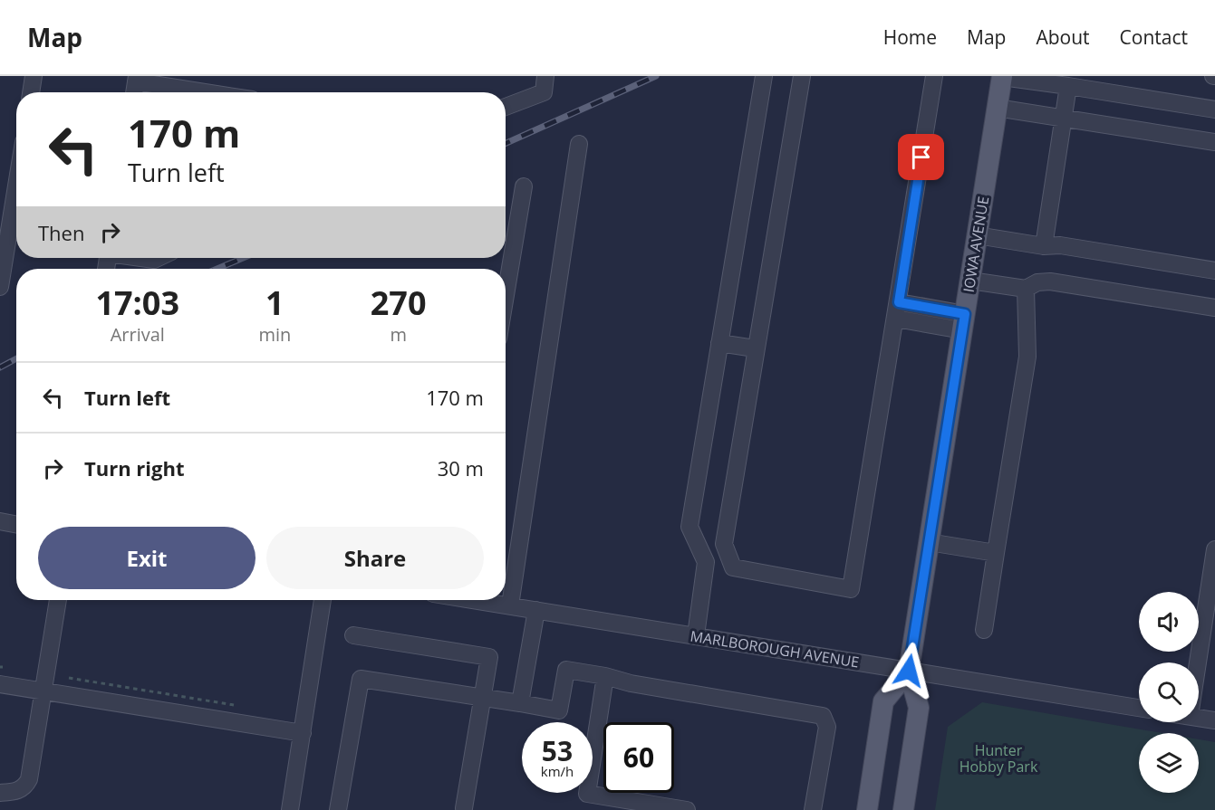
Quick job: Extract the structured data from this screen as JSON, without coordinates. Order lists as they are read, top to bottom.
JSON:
{
  "streets": {
    "main road": ["IOWA AVENUE"],
    "street": ["MARLBOROUGH AVENUE"]
  },
  "crossings": [
    ["IOWA AVENUE", "MARLBOROUGH AVENUE"]
  ],
  "parks": ["Hunter Hobby Park"],
  "page": {
    "header": "Map",
    "nav": [
      "Home",
      "Map",
      "About",
      "Contact"
    ],
    "turn": ["170 m", "Turn left"],
    "then": "Then",
    "eta": [
      "17:03",
      "Arrival",
      "1",
      "min",
      "270",
      "m"
    ],
    "list": [
      {
        "name": "Turn left",
        "value": "170 m"
      },
      {
        "name": "Turn right",
        "value": "30 m"
      }
    ],
    "buttons": ["Exit", "Share"],
    "speed": "53 km/h",
    "limit": "60"
  }
}
